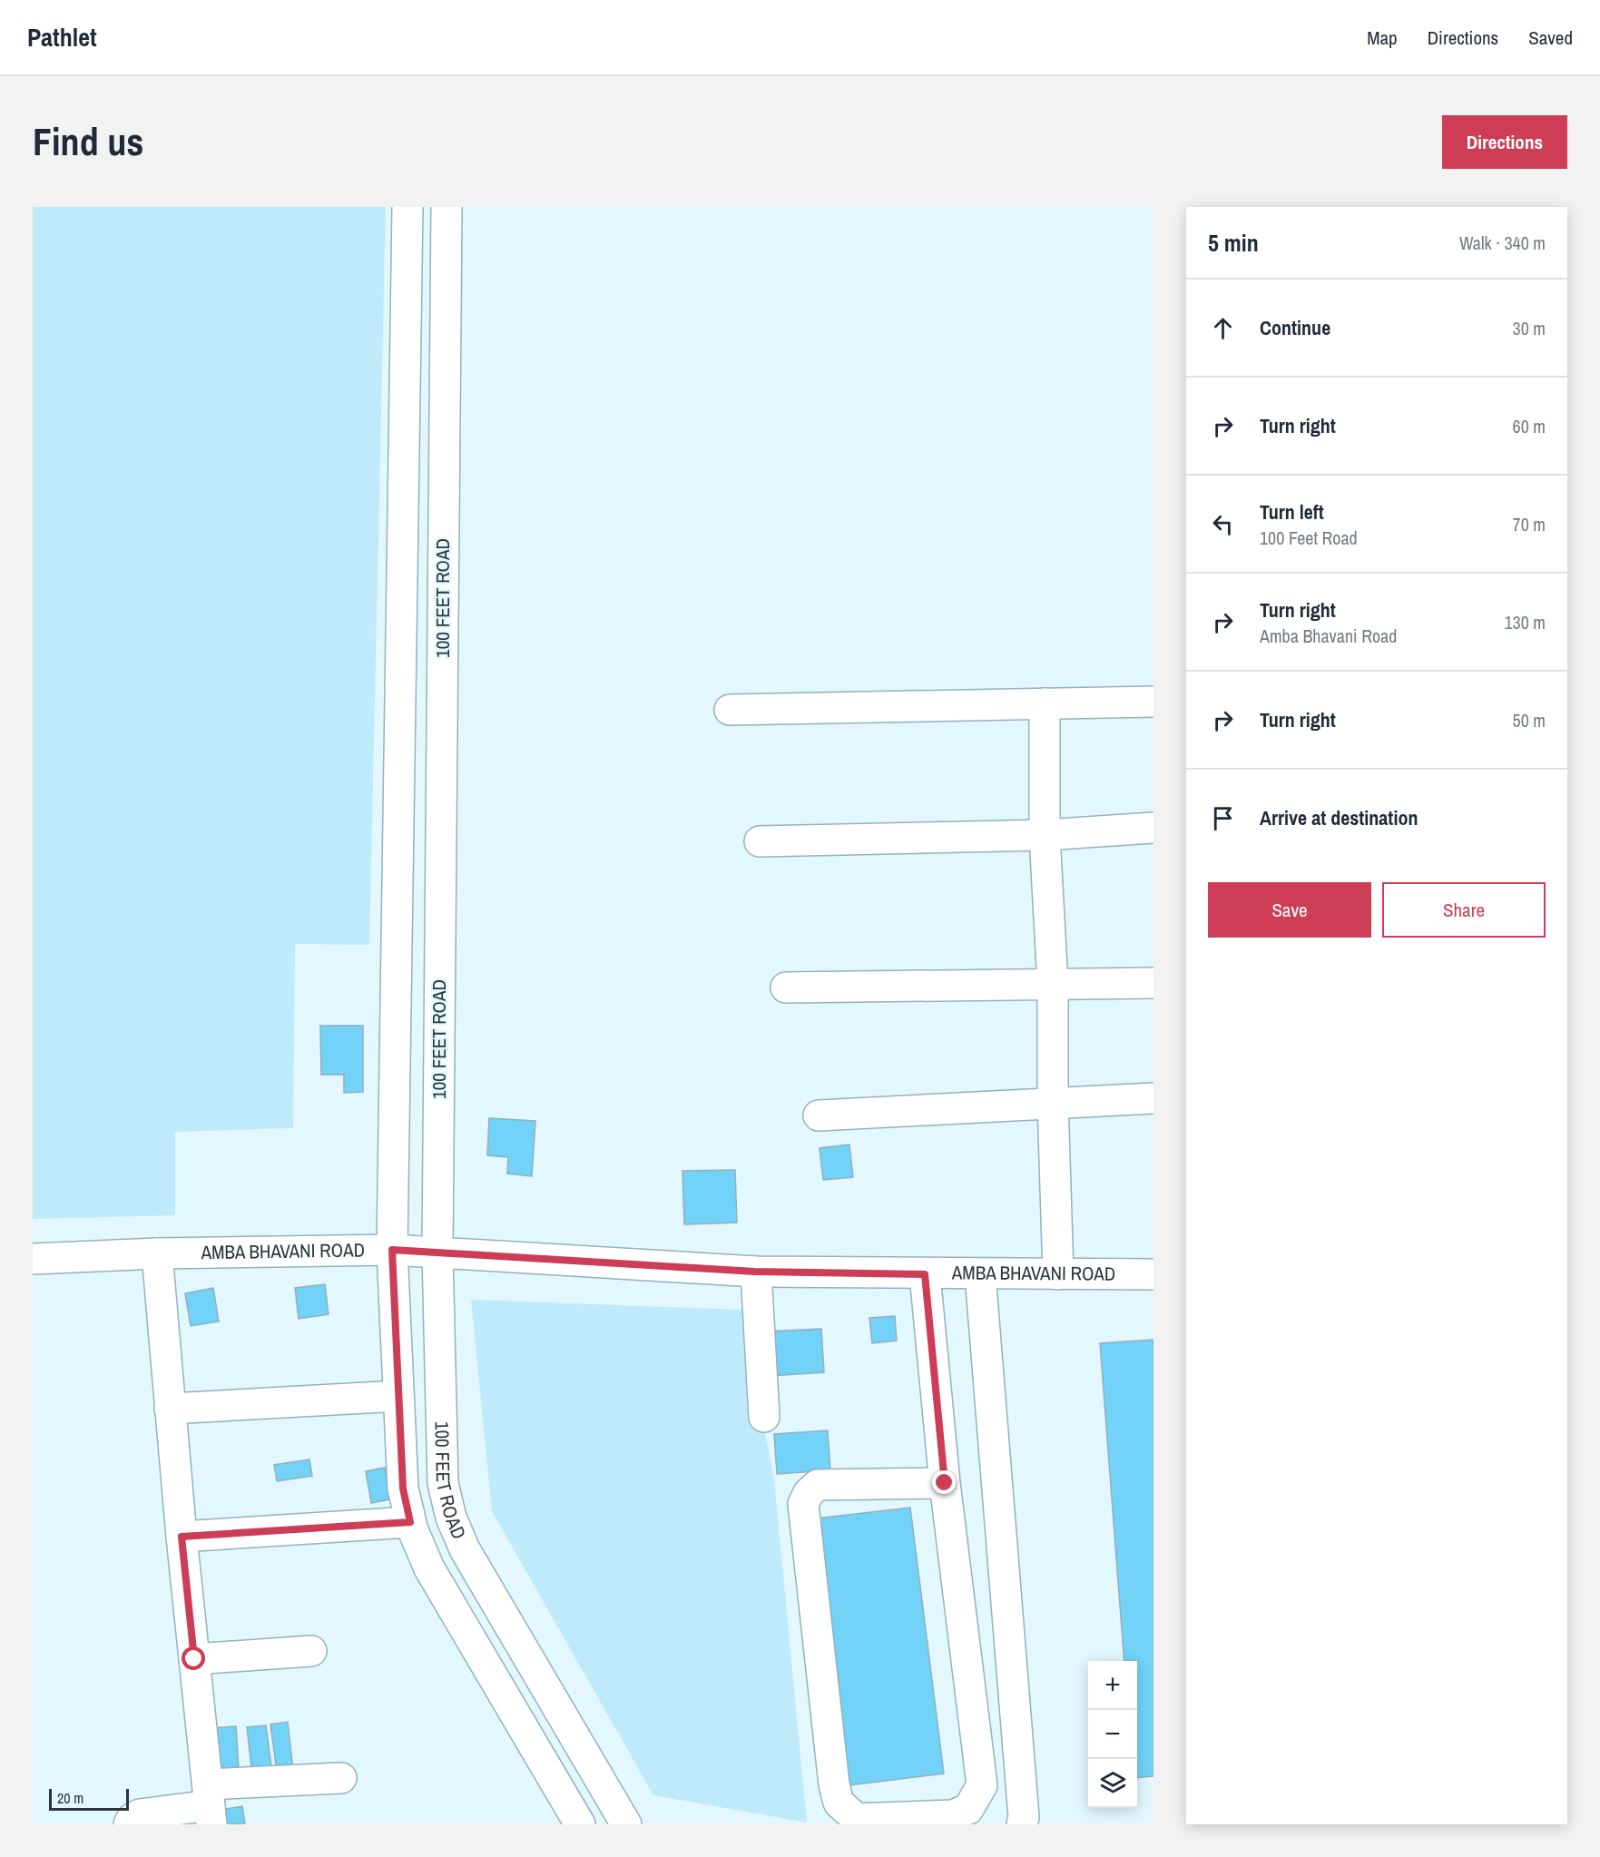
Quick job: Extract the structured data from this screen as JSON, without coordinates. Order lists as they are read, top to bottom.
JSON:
{
  "streets": {
    "street": ["100 FEET ROAD", "AMBA BHAVANI ROAD"]
  },
  "crossings": [
    ["100 FEET ROAD", "AMBA BHAVANI ROAD"]
  ],
  "scale_bar": "20 m",
  "page": {
    "header": "Pathlet",
    "nav": ["Map", "Directions", "Saved"],
    "buttons": [
      "Directions",
      ["Save", "Share"]
    ],
    "title": "Find us",
    "heading": ["5 min", "Walk · 340 m"],
    "list": [
      ["Continue", "30 m"],
      ["Turn right", "60 m"],
      ["Turn left", "100 Feet Road", "70 m"],
      ["Turn right", "Amba Bhavani Road", "130 m"],
      ["Turn right", "50 m"],
      "Arrive at destination"
    ],
    "map_buttons": ["+", "−"],
    "scale": "20 m"
  }
}
